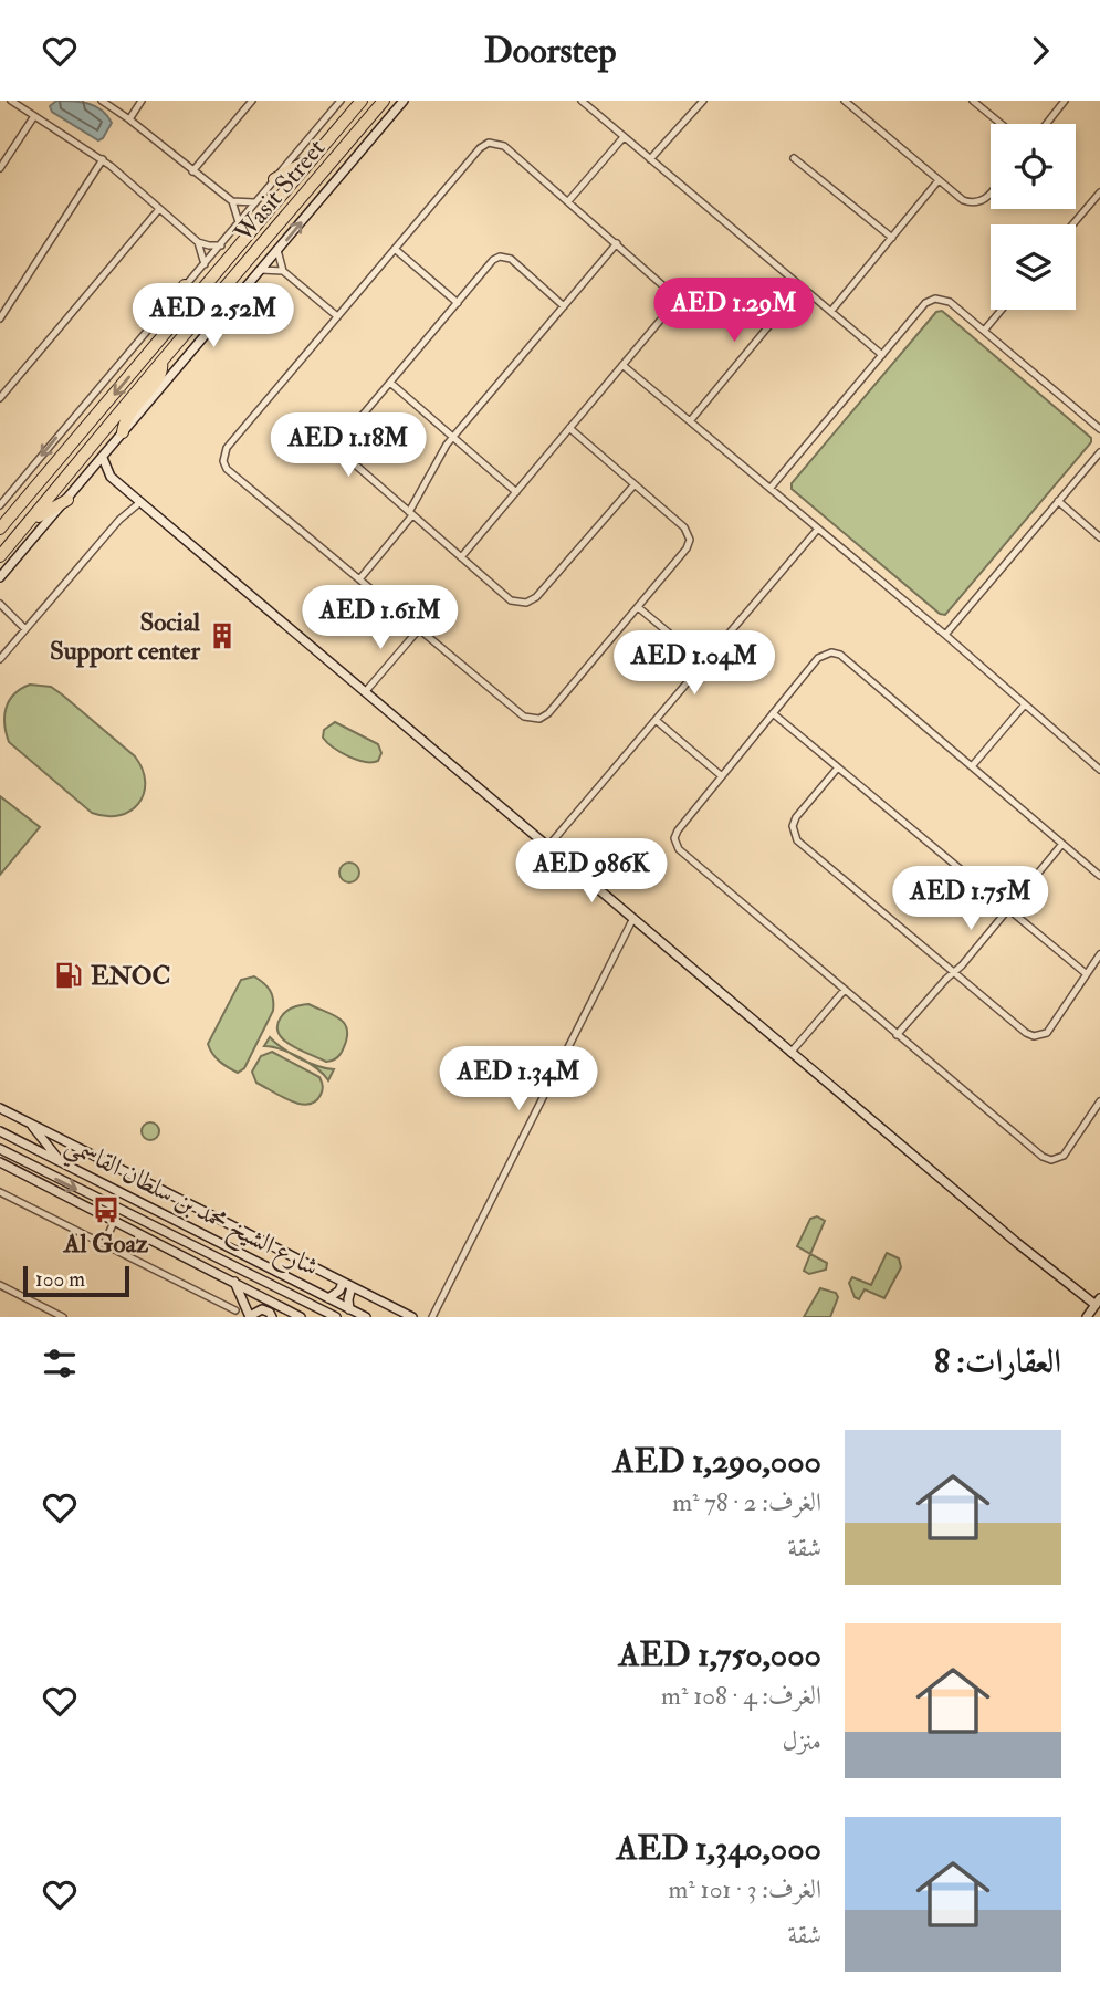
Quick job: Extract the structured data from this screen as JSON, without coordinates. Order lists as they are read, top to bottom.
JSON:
{
  "streets": {
    "highway": ["Wasit Street"],
    "street": ["شارع الشيخ محمد بن سلطان القاسمي"]
  },
  "places": {
    "building": ["Social Support center"],
    "fuel station": ["ENOC"],
    "bus stop": ["Al Goaz"]
  },
  "scale_bar": "100 m",
  "page": {
    "header": "Doorstep",
    "price": [
      "AED 1.29M",
      "AED 2.52M",
      "AED 1.18M",
      "AED 1.61M",
      "AED 1.04M",
      "AED 986K",
      "AED 1.75M",
      "AED 1.34M"
    ],
    "scale": "100 m",
    "heading": "العقارات: 8",
    "list": [
      {
        "name": "AED 1,290,000",
        "note": "الغرف: 2 · 78 m² · شقة"
      },
      {
        "name": "AED 1,750,000",
        "note": "الغرف: 4 · 108 m² · منزل"
      },
      {
        "name": "AED 1,340,000",
        "note": "الغرف: 3 · 101 m² · شقة"
      }
    ]
  }
}
